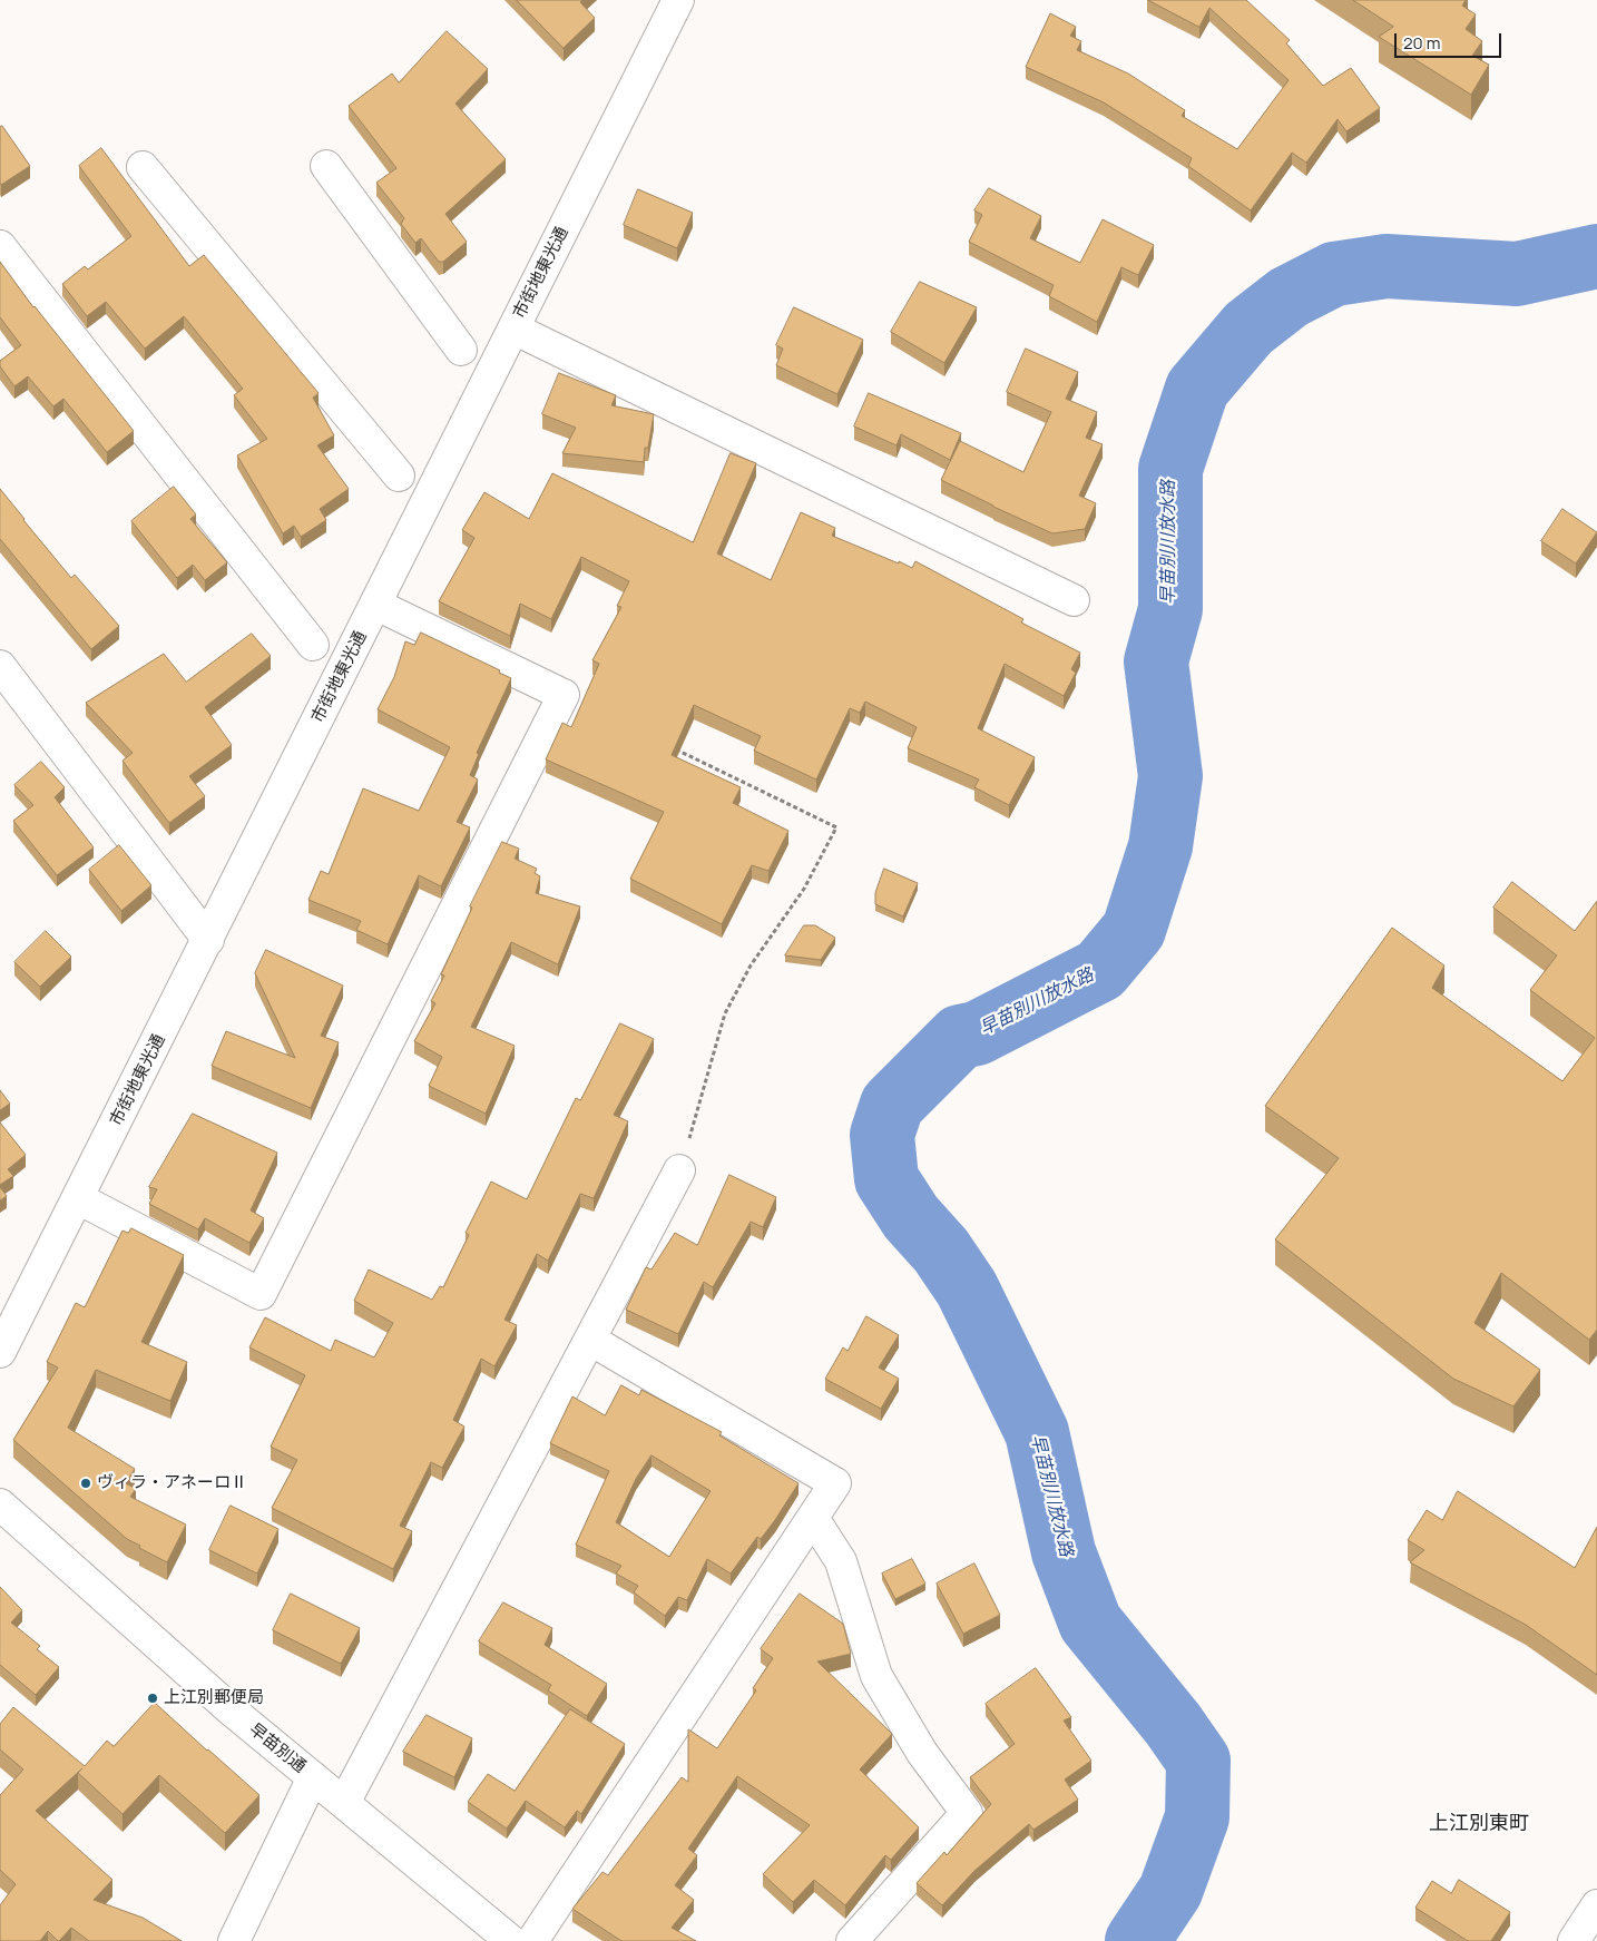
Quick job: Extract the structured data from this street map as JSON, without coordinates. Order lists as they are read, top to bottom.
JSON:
{
  "streets": {
    "street": ["市街地東光通", "早苗別通"]
  },
  "districts": ["上江別東町"],
  "water": ["早苗別川放水路"],
  "places": ["ヴィラ・アネーロⅡ", "上江別郵便局"],
  "scale_bar": "20 m"
}
